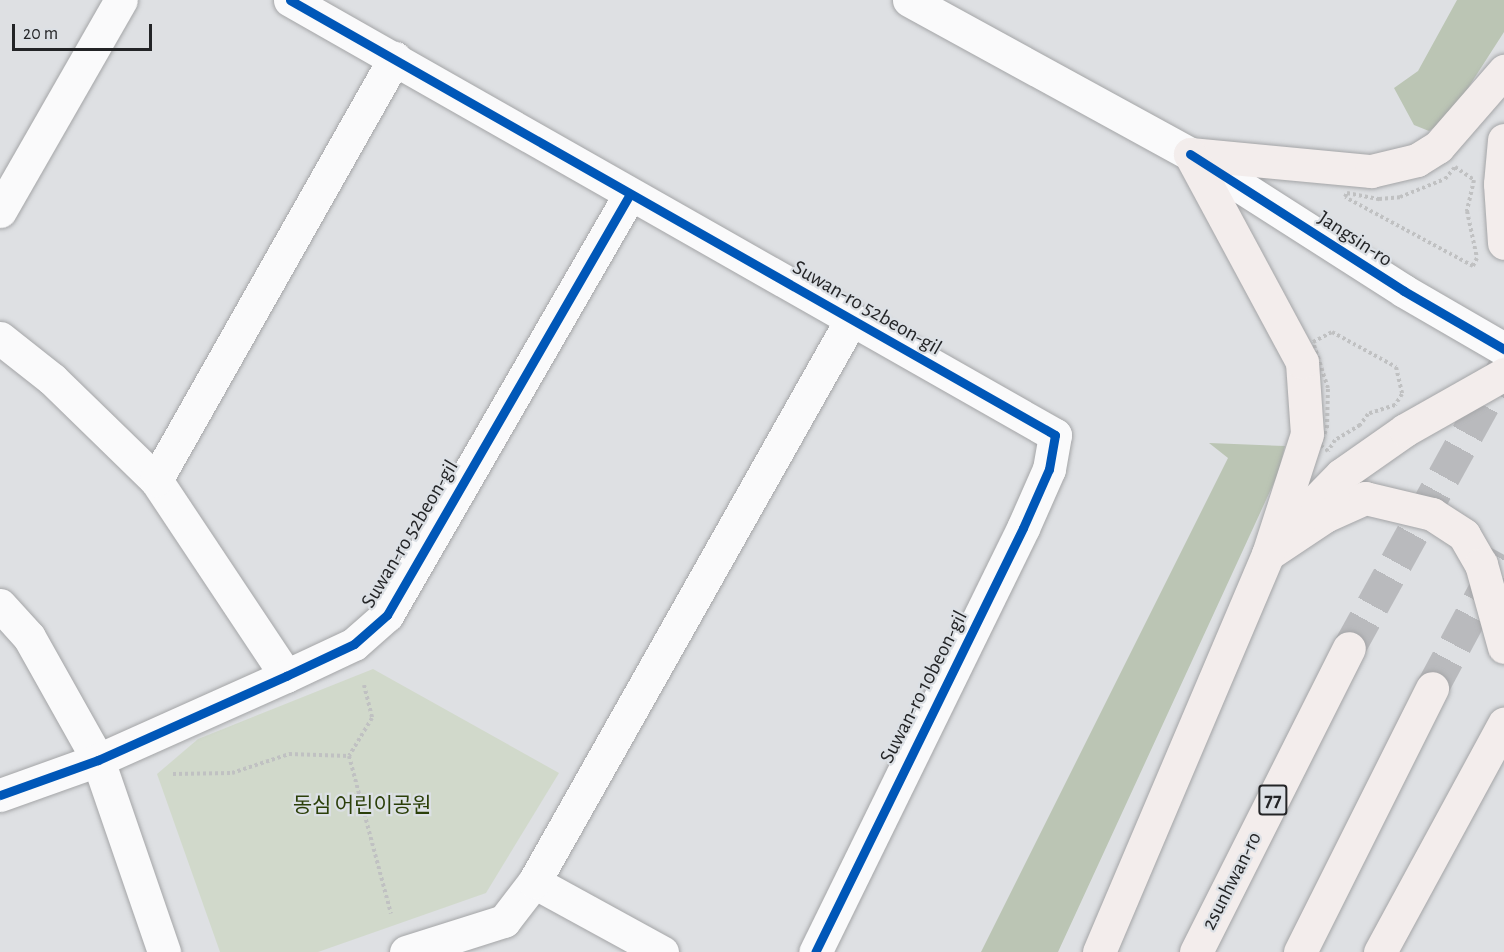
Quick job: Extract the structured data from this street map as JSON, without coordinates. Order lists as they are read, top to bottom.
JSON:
{
  "streets": {
    "highway": ["77", "2sunhwan-ro"],
    "street": ["Jangsin-ro", "Suwan-ro 52beon-gil", "Suwan-ro 10beon-gil"]
  },
  "crossings": [
    ["Suwan-ro 52beon-gil", "Suwan-ro 10beon-gil"]
  ],
  "parks": ["동심 어린이공원"],
  "scale_bar": "20 m"
}
